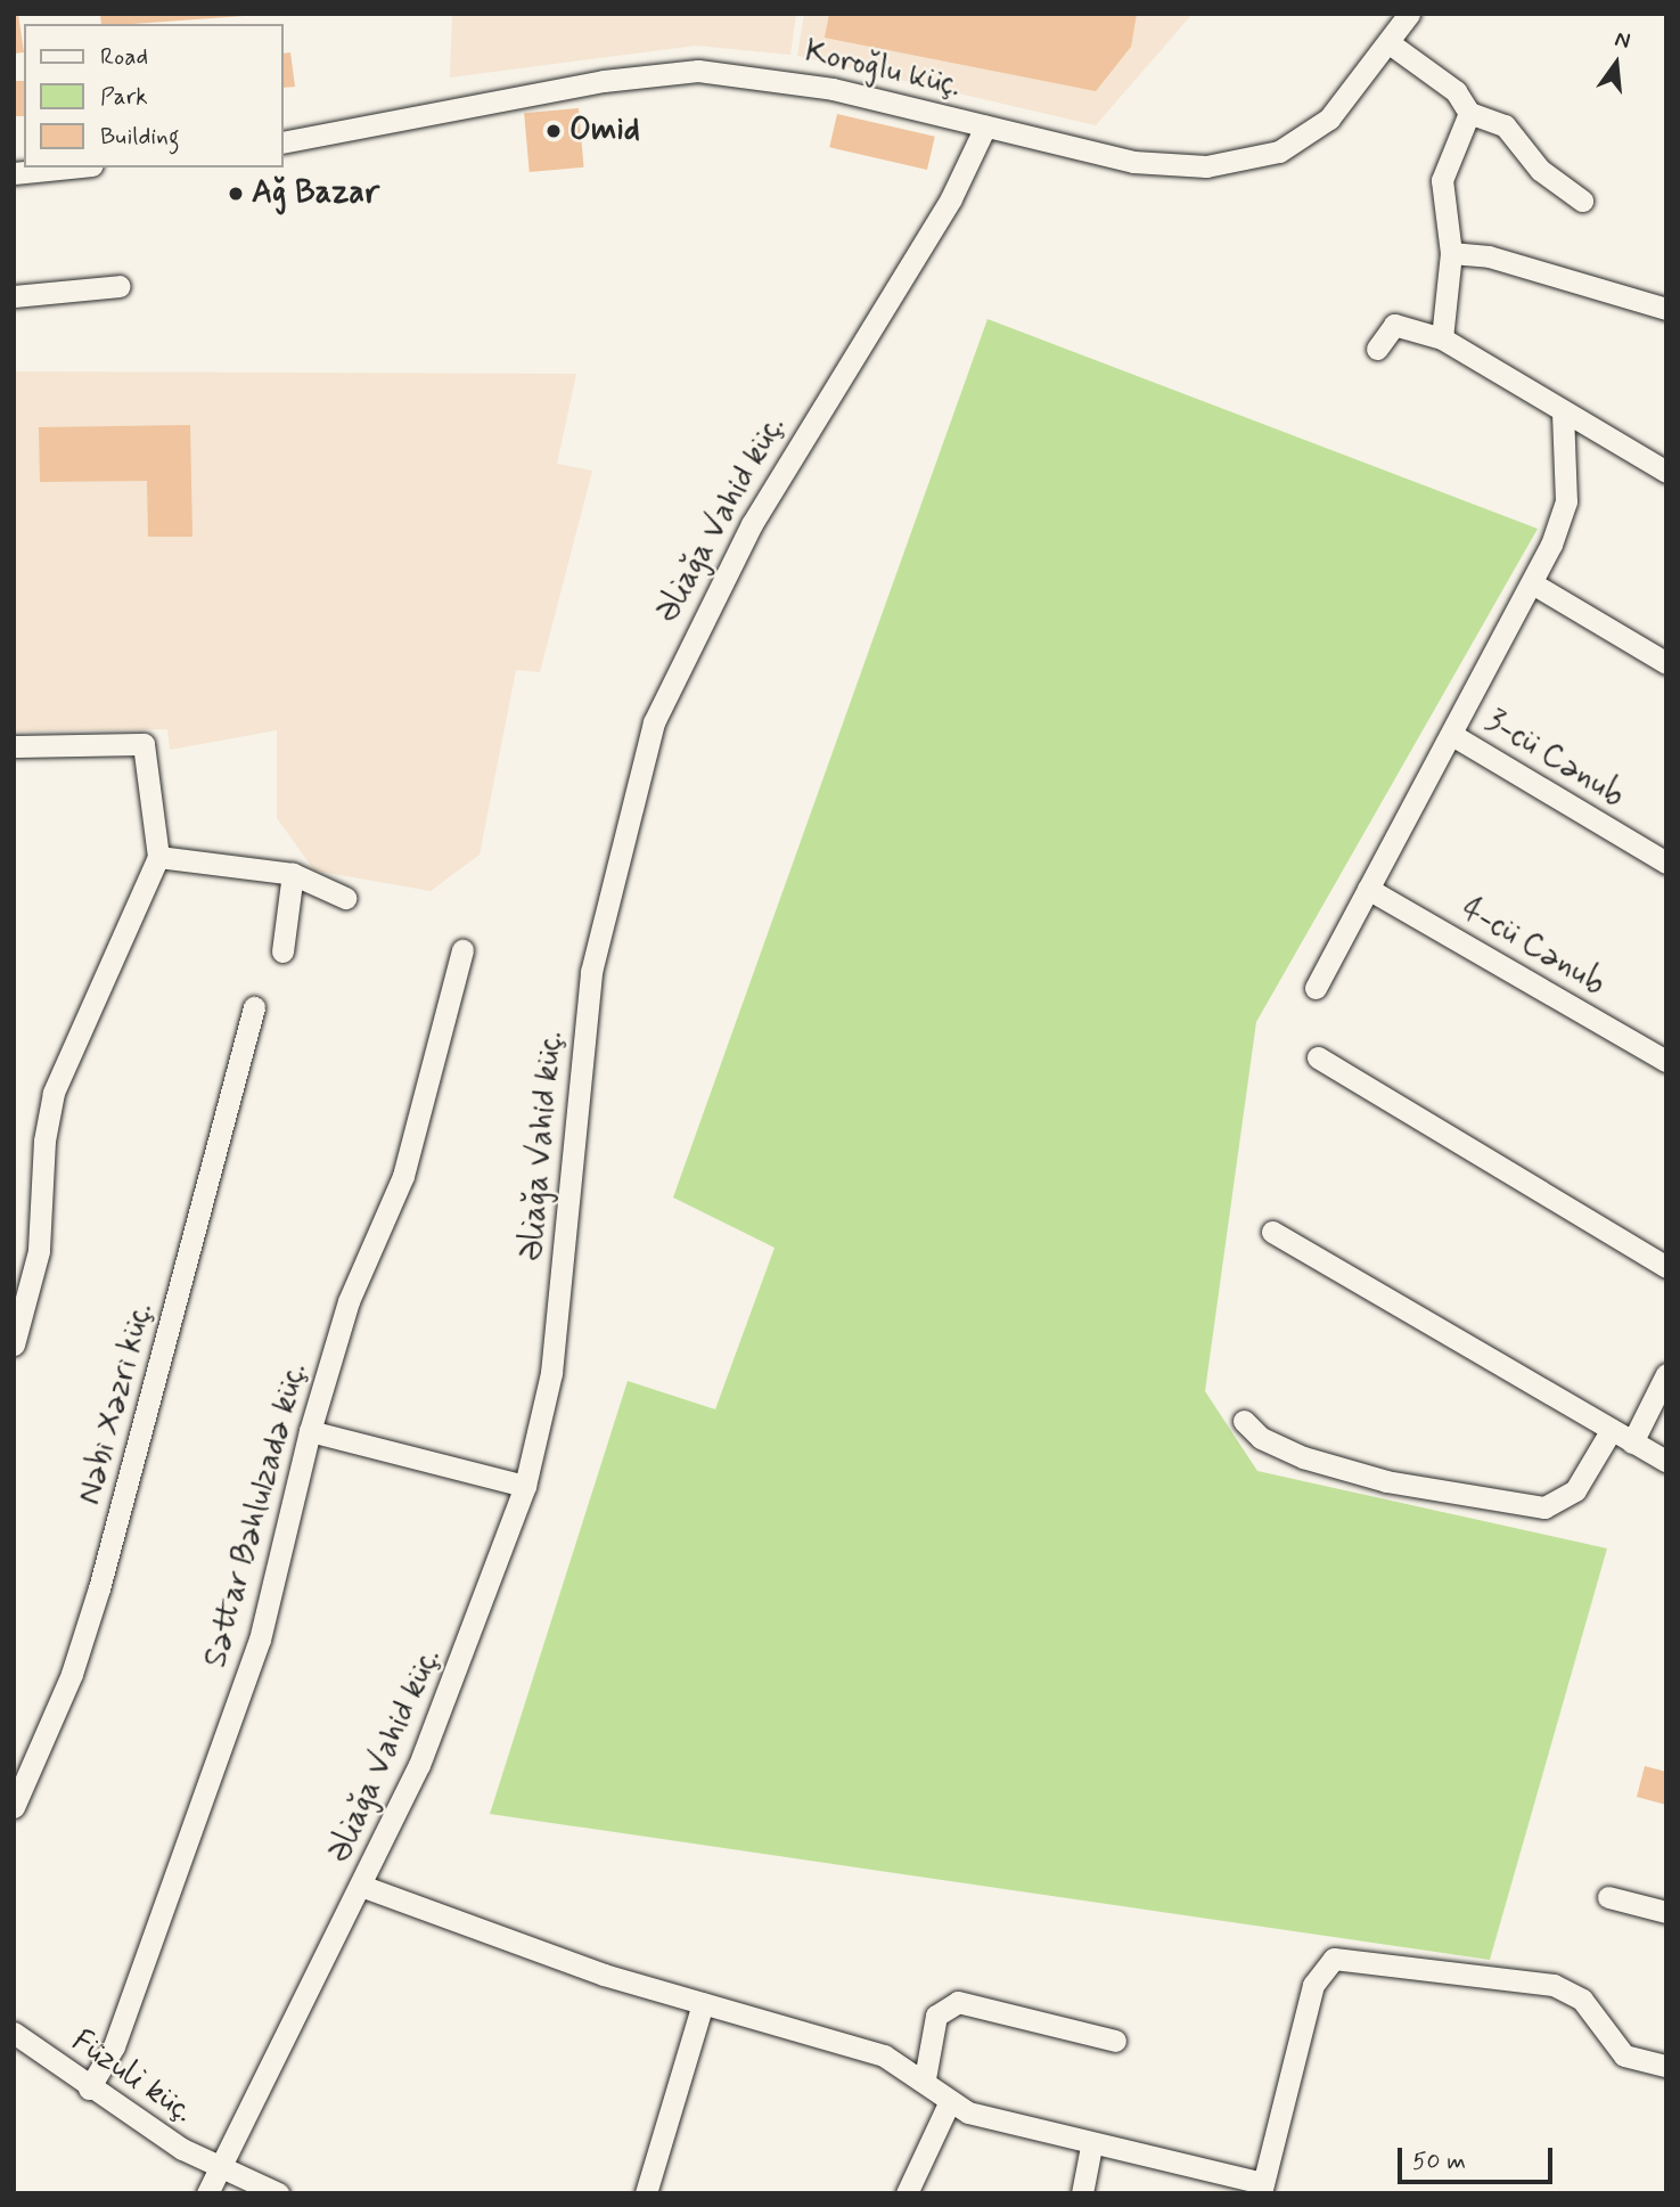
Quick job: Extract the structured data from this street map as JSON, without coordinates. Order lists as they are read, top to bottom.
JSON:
{
  "streets": {
    "street": [
      "Koroğlu küç.",
      "Əliağa Vahid küç.",
      "3-cü Cənub",
      "4-cü Cənub",
      "Nəbi Xəzri küç.",
      "Səttar Bəhlulzadə küç.",
      "Füzuli küç."
    ]
  },
  "crossings": [
    ["Koroğlu küç.", "Əliağa Vahid küç."],
    ["Əliağa Vahid küç.", "Füzuli küç."],
    ["Səttar Bəhlulzadə küç.", "Füzuli küç."]
  ],
  "places": ["Omid", "Ağ Bazar"],
  "legend": ["Road", "Park", "Building"],
  "scale_bar": "50 m",
  "north": "top"
}
